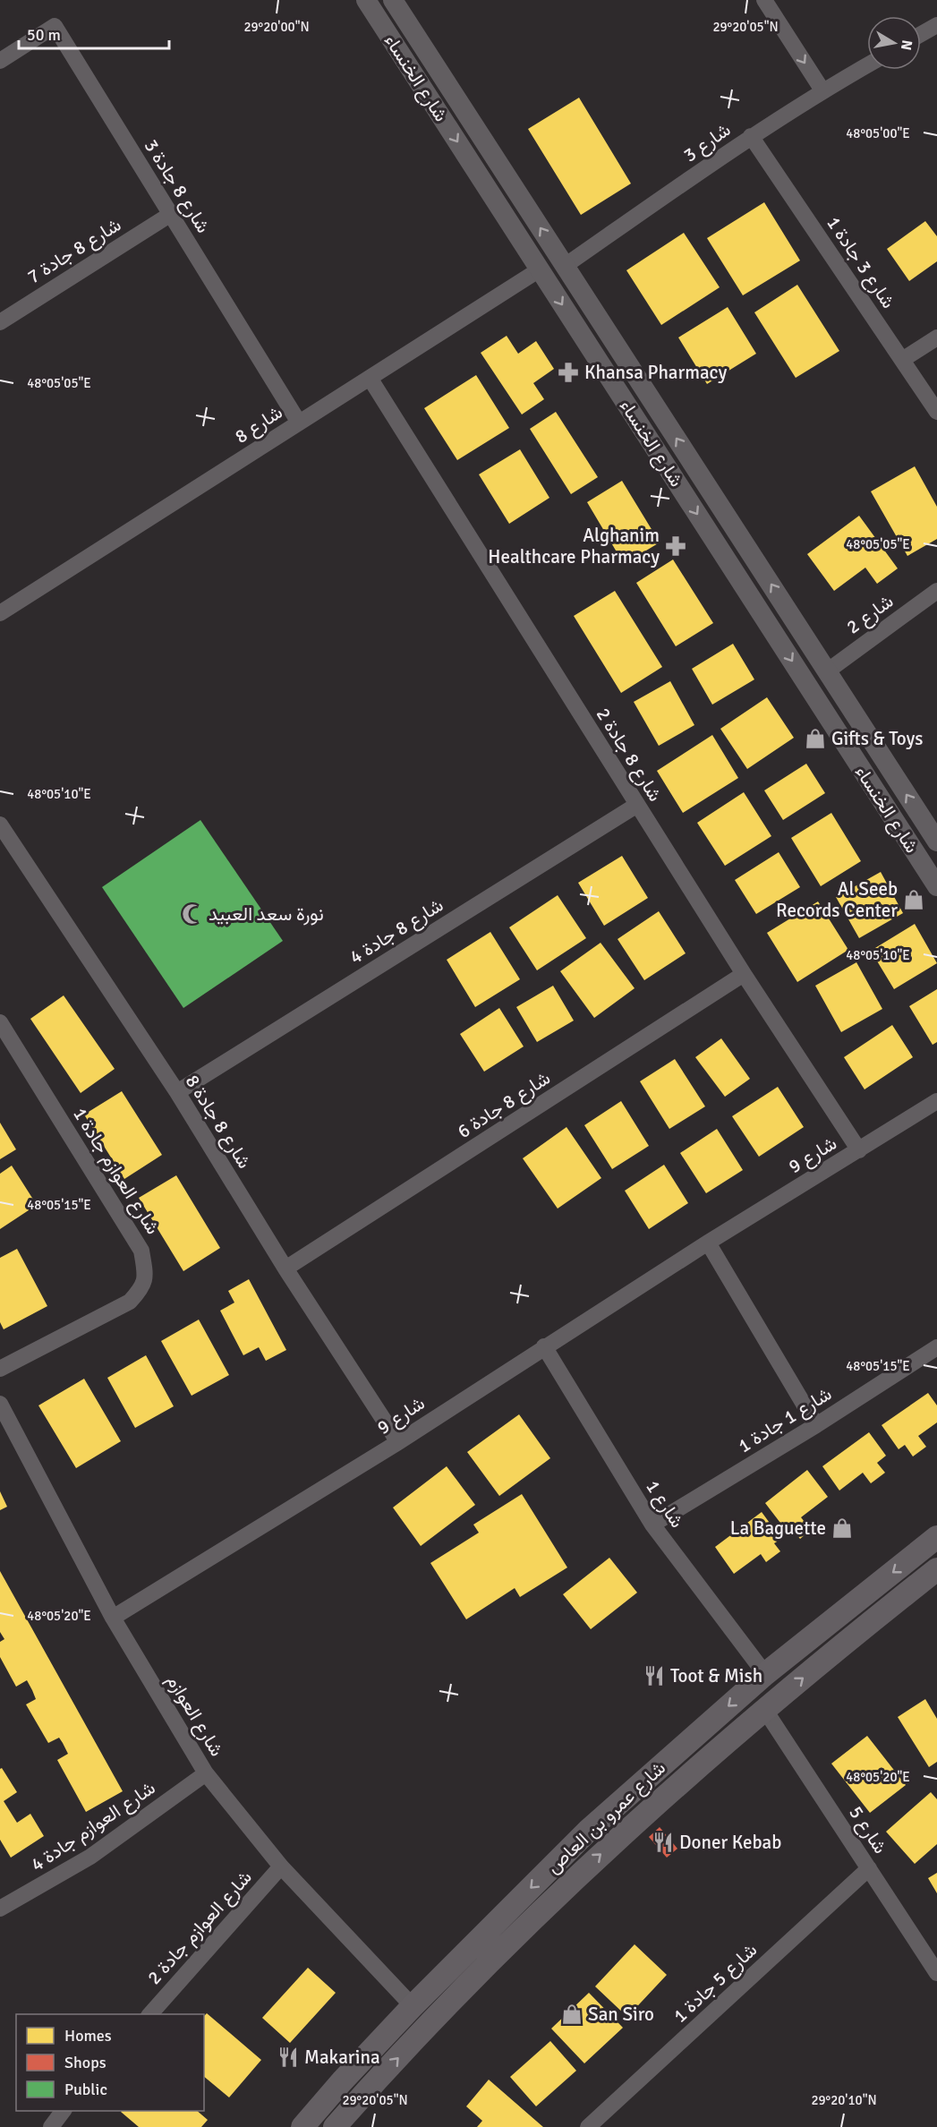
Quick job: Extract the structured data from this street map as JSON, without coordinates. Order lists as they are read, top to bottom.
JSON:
{
  "streets": {
    "main road": ["شارع عمرو بن العاص"],
    "street": [
      "شارع الخنساء",
      "شارع 3",
      "شارع 8 جادة 3",
      "شارع 8 جادة 7",
      "شارع 3 جادة 1",
      "شارع 8",
      "شارع 2",
      "شارع 8 جادة 2",
      "شارع 8 جادة 4",
      "شارع 8 جادة 6",
      "شارع 8 جادة 8",
      "شارع 9",
      "شارع العوازم جادة 1",
      "شارع 1 جادة 1",
      "شارع 1",
      "شارع العوازم",
      "شارع العوازم جادة 4",
      "شارع 5",
      "شارع العوازم جادة 2",
      "شارع 5 جادة 1"
    ]
  },
  "crossings": [
    ["شارع الخنساء", "شارع 3"],
    ["شارع الخنساء", "شارع 8"],
    ["شارع الخنساء", "شارع 2"],
    ["شارع 3", "شارع 3 جادة 1"],
    ["شارع 8 جادة 3", "شارع 8 جادة 7"],
    ["شارع 8 جادة 3", "شارع 8"],
    ["شارع 8", "شارع 8 جادة 2"],
    ["شارع 8 جادة 2", "شارع 8 جادة 4"],
    ["شارع 8 جادة 2", "شارع 8 جادة 6"],
    ["شارع 8 جادة 2", "شارع 9"],
    ["شارع 8 جادة 4", "شارع 8 جادة 8"],
    ["شارع 8 جادة 6", "شارع 8 جادة 8"],
    ["شارع 8 جادة 8", "شارع 9"],
    ["شارع 9", "شارع 1"],
    ["شارع 9", "شارع العوازم"],
    ["شارع 1 جادة 1", "شارع 1"],
    ["شارع 1", "شارع عمرو بن العاص"],
    ["شارع العوازم", "شارع عمرو بن العاص"],
    ["شارع العوازم", "شارع العوازم جادة 4"],
    ["شارع العوازم", "شارع العوازم جادة 2"],
    ["شارع عمرو بن العاص", "شارع 5"],
    ["شارع 5", "شارع 5 جادة 1"]
  ],
  "places": {
    "pharmacy": ["Khansa Pharmacy", "Alghanim Healthcare Pharmacy"],
    "shop": [
      "Gifts & Toys",
      "Al Seeb Records Center",
      "La Baguette",
      "San Siro"
    ],
    "mosque": ["نورة سعد العبيد"],
    "restaurant": ["Toot & Mish", "Doner Kebab", "Makarina"]
  },
  "legend": ["Homes", "Shops", "Public"],
  "scale_bar": "50 m",
  "north": "right",
  "coordinates": [
    "29°20'00\"N",
    "29°20'05\"N",
    "48°05'00\"E",
    "48°05'05\"E",
    "48°05'10\"E",
    "48°05'15\"E",
    "48°05'20\"E",
    "29°20'10\"N"
  ]
}
